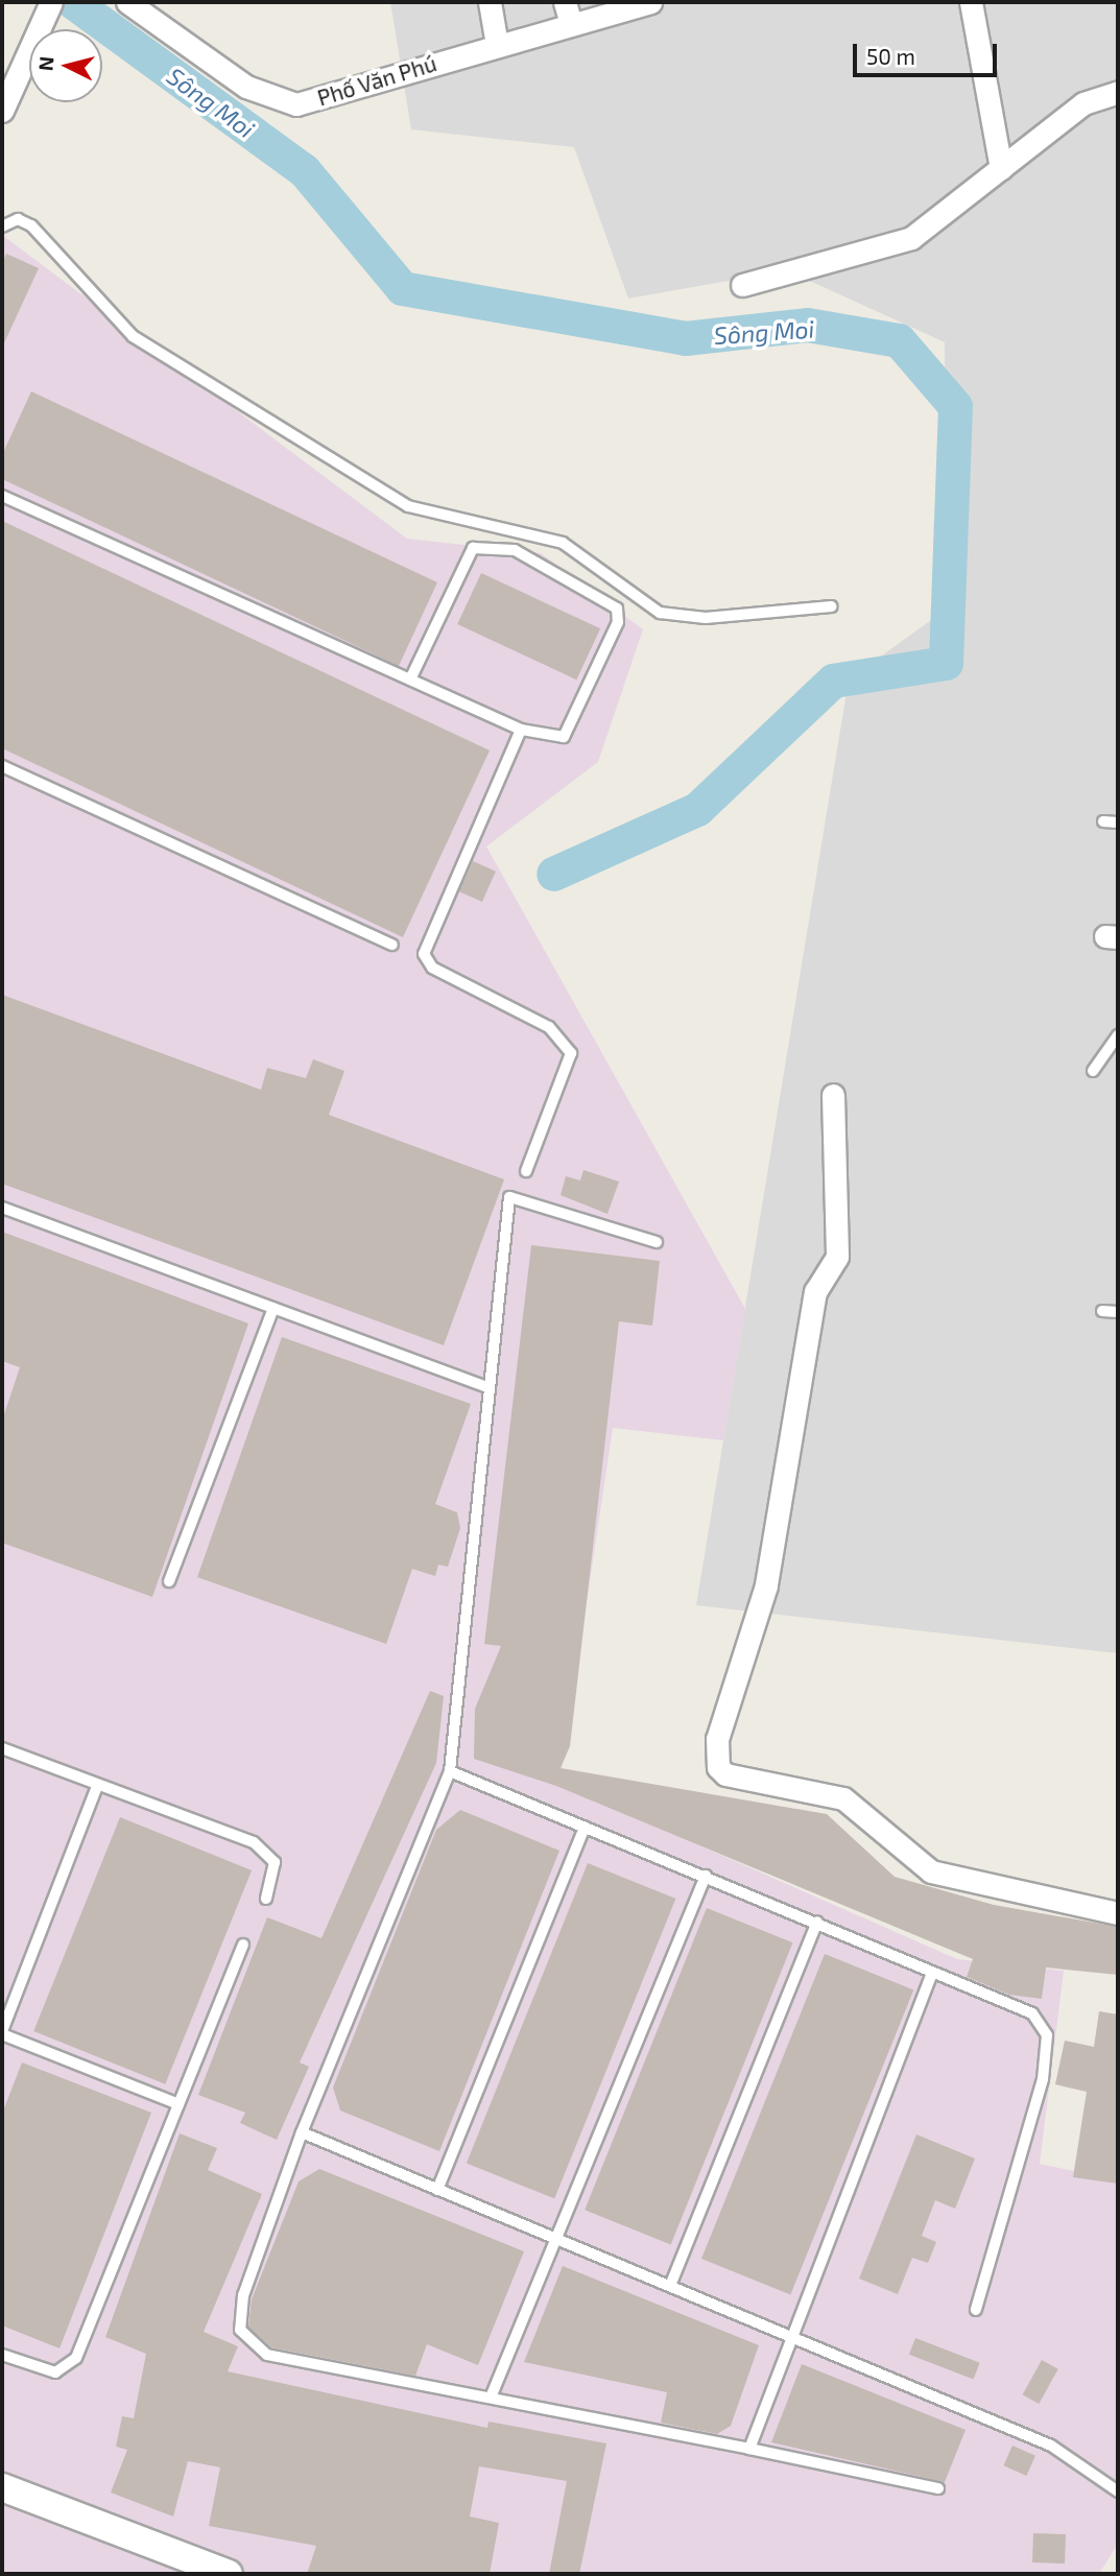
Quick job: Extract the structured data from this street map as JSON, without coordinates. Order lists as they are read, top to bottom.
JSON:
{
  "streets": {
    "street": ["Phố Văn Phú"]
  },
  "water": ["Sông Moi"],
  "scale_bar": "50 m",
  "north": "left"
}
